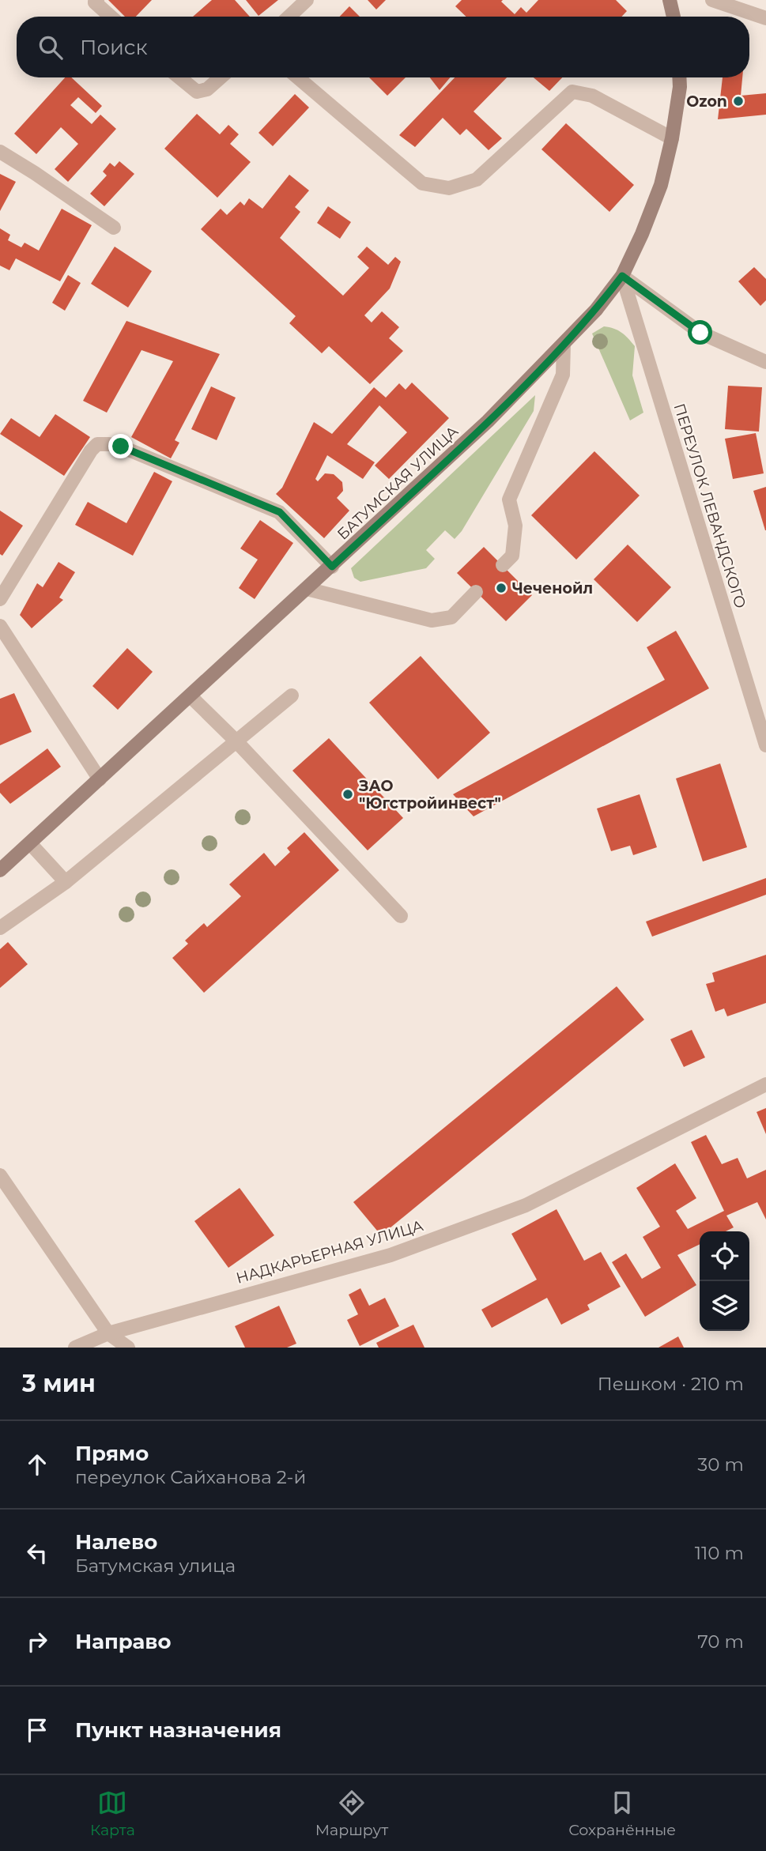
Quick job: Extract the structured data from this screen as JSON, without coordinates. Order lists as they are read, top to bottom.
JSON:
{
  "streets": {
    "main road": ["БАТУМСКАЯ УЛИЦА"],
    "street": ["ПЕРЕУЛОК ЛЕВАНДСКОГО", "НАДКАРЬЕРНАЯ УЛИЦА"]
  },
  "crossings": [
    ["БАТУМСКАЯ УЛИЦА", "ПЕРЕУЛОК ЛЕВАНДСКОГО"]
  ],
  "places": ["Ozon", "Чеченойл", "ЗАО \"Югстройинвест\""],
  "page": {
    "search": "Поиск",
    "heading": ["3 мин", "Пешком · 210 m"],
    "list": [
      ["Прямо", "переулок Сайханова 2-й", "30 m"],
      ["Налево", "Батумская улица", "110 m"],
      ["Направо", "70 m"],
      "Пункт назначения"
    ],
    "nav": ["Карта", "Маршрут", "Сохранённые"]
  }
}
